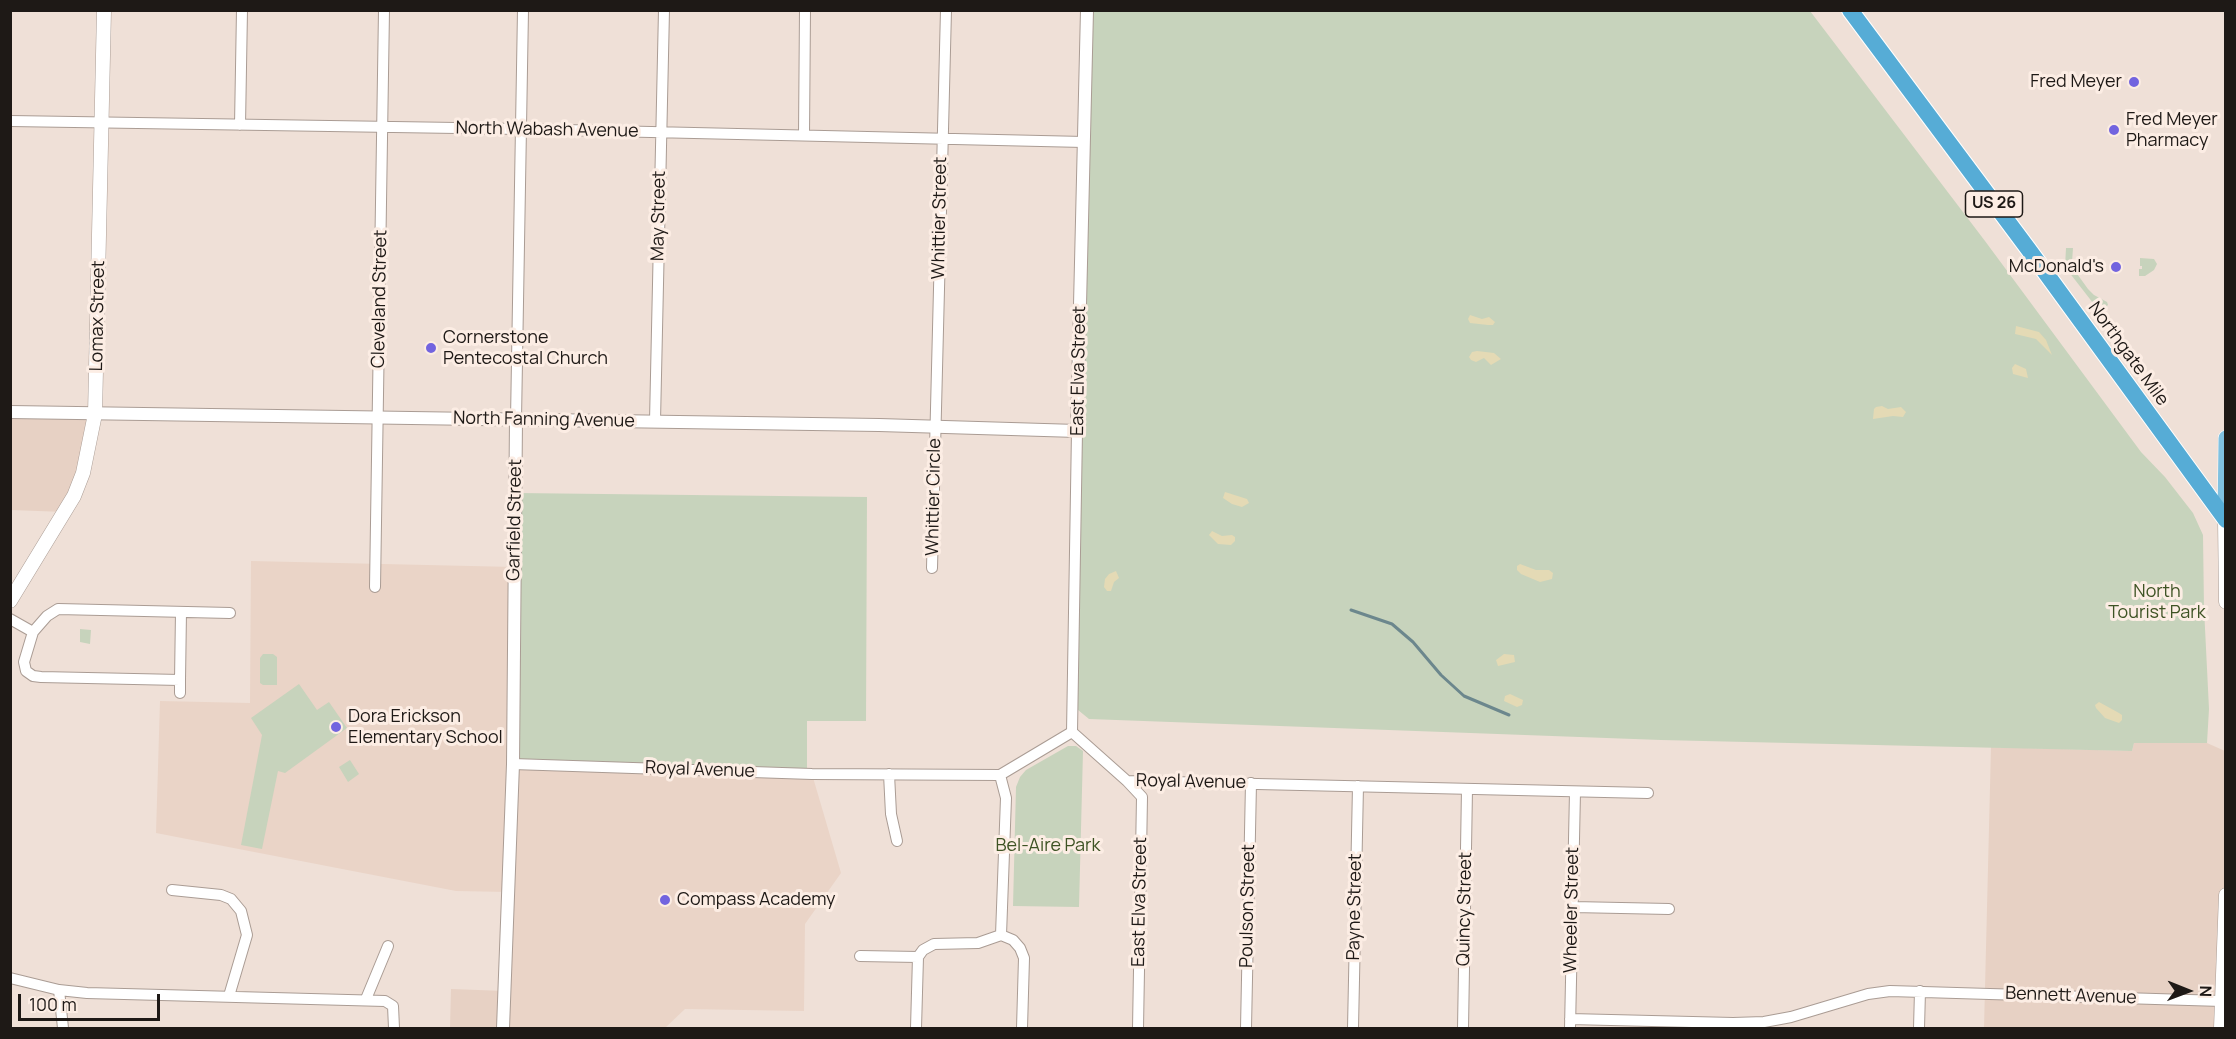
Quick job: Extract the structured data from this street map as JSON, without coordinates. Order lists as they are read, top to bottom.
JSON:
{
  "streets": {
    "highway": ["US 26", "Northgate Mile"],
    "main road": ["Lomax Street"],
    "street": [
      "North Wabash Avenue",
      "May Street",
      "Whittier Street",
      "Cleveland Street",
      "East Elva Street",
      "North Fanning Avenue",
      "Whittier Circle",
      "Garfield Street",
      "Royal Avenue",
      "Poulson Street",
      "Payne Street",
      "Quincy Street",
      "Wheeler Street",
      "Bennett Avenue"
    ]
  },
  "crossings": [
    ["North Wabash Avenue", "May Street"],
    ["North Wabash Avenue", "Whittier Street"],
    ["North Wabash Avenue", "Cleveland Street"],
    ["North Wabash Avenue", "Lomax Street"],
    ["North Wabash Avenue", "East Elva Street"],
    ["North Wabash Avenue", "Garfield Street"],
    ["May Street", "North Fanning Avenue"],
    ["Whittier Street", "North Fanning Avenue"],
    ["Whittier Street", "Whittier Circle"],
    ["Cleveland Street", "North Fanning Avenue"],
    ["Lomax Street", "North Fanning Avenue"],
    ["East Elva Street", "North Fanning Avenue"],
    ["East Elva Street", "Royal Avenue"],
    ["North Fanning Avenue", "Whittier Circle"],
    ["North Fanning Avenue", "Garfield Street"],
    ["Garfield Street", "Royal Avenue"],
    ["Royal Avenue", "Poulson Street"],
    ["Royal Avenue", "Payne Street"],
    ["Royal Avenue", "Quincy Street"],
    ["Royal Avenue", "Wheeler Street"],
    ["Wheeler Street", "Bennett Avenue"]
  ],
  "parks": ["North Tourist Park", "Bel-Aire Park"],
  "places": [
    "Fred Meyer",
    "Fred Meyer Pharmacy",
    "McDonald's",
    "Cornerstone Pentecostal Church",
    "Dora Erickson Elementary School",
    "Compass Academy"
  ],
  "scale_bar": "100 m",
  "north": "right"
}
